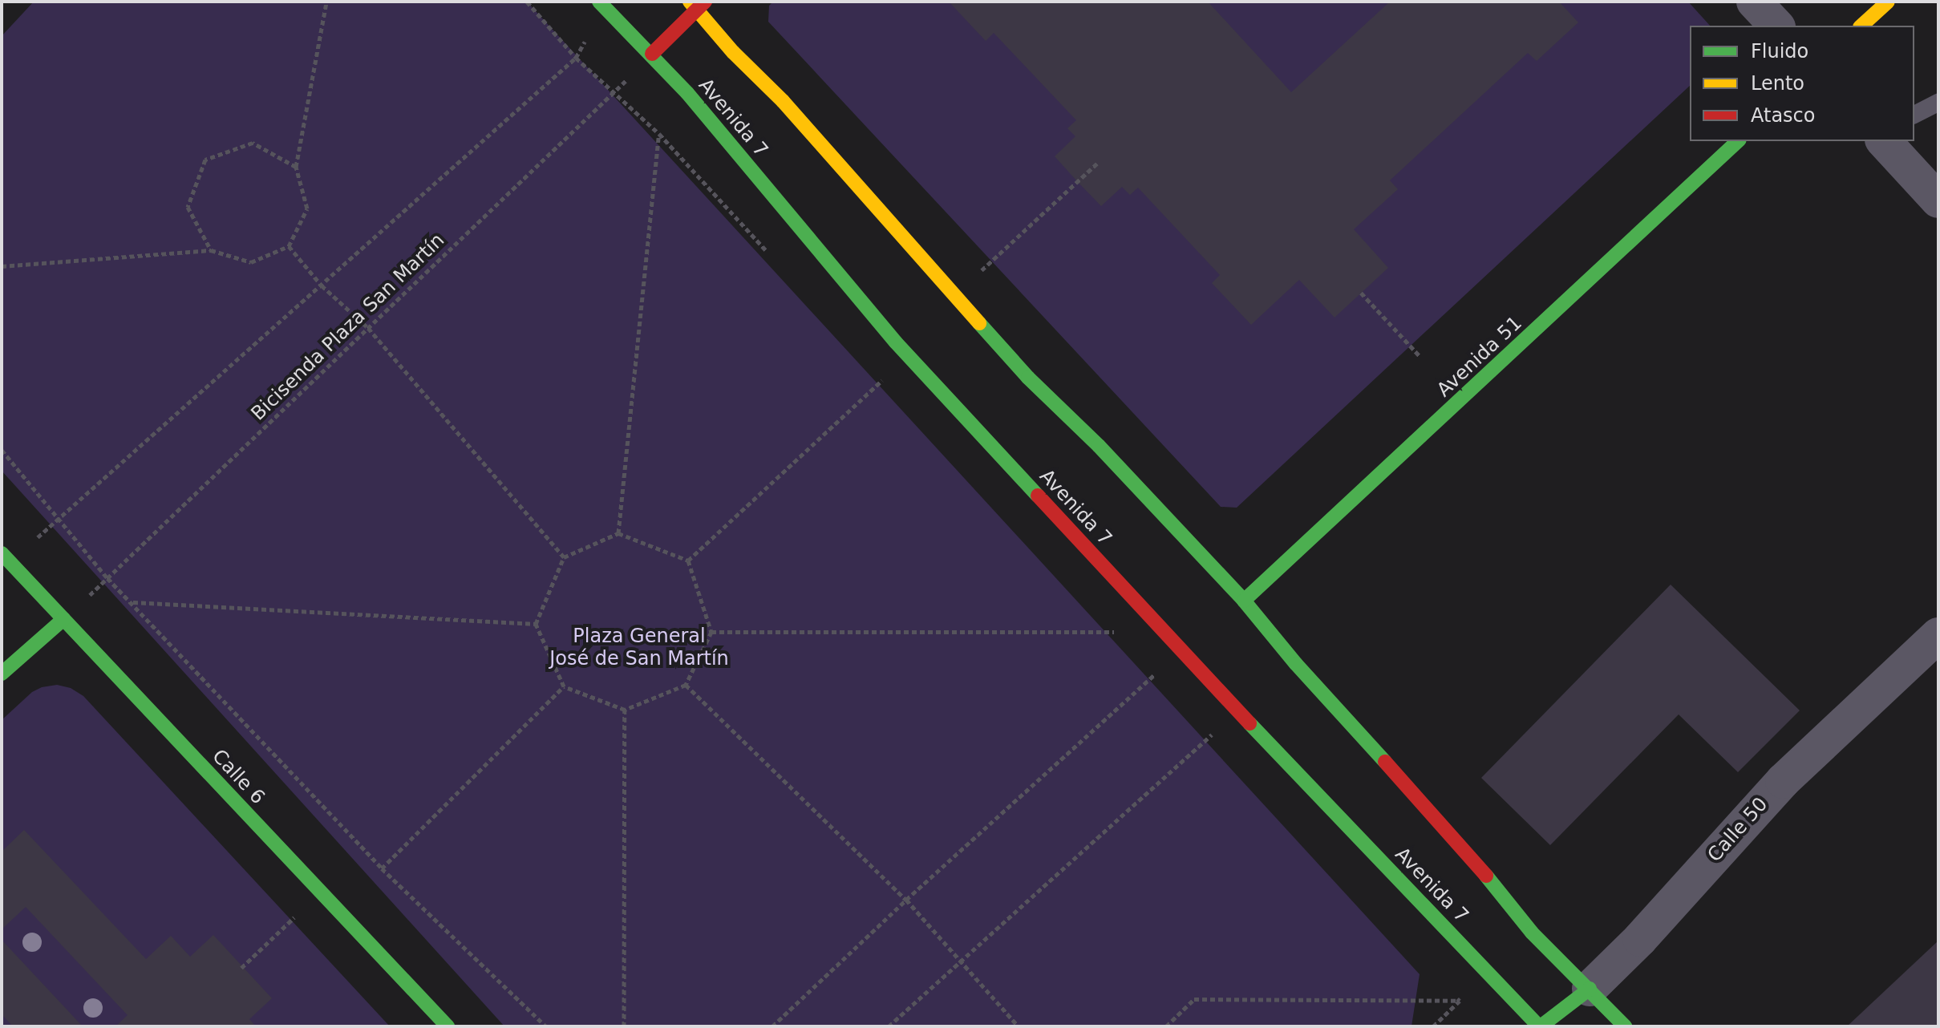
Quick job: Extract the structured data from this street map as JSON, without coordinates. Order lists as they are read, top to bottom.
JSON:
{
  "streets": {
    "main road": [
      "Avenida 7",
      "Avenida 51",
      "Calle 6",
      "Calle 50"
    ],
    "path": ["Bicisenda Plaza San Martín"]
  },
  "crossings": [
    ["Avenida 7", "Bicisenda Plaza San Martín"],
    ["Avenida 7", "Calle 50"],
    ["Bicisenda Plaza San Martín", "Calle 6"]
  ],
  "parks": ["Plaza General José de San Martín"],
  "legend": ["Fluido", "Lento", "Atasco"]
}
